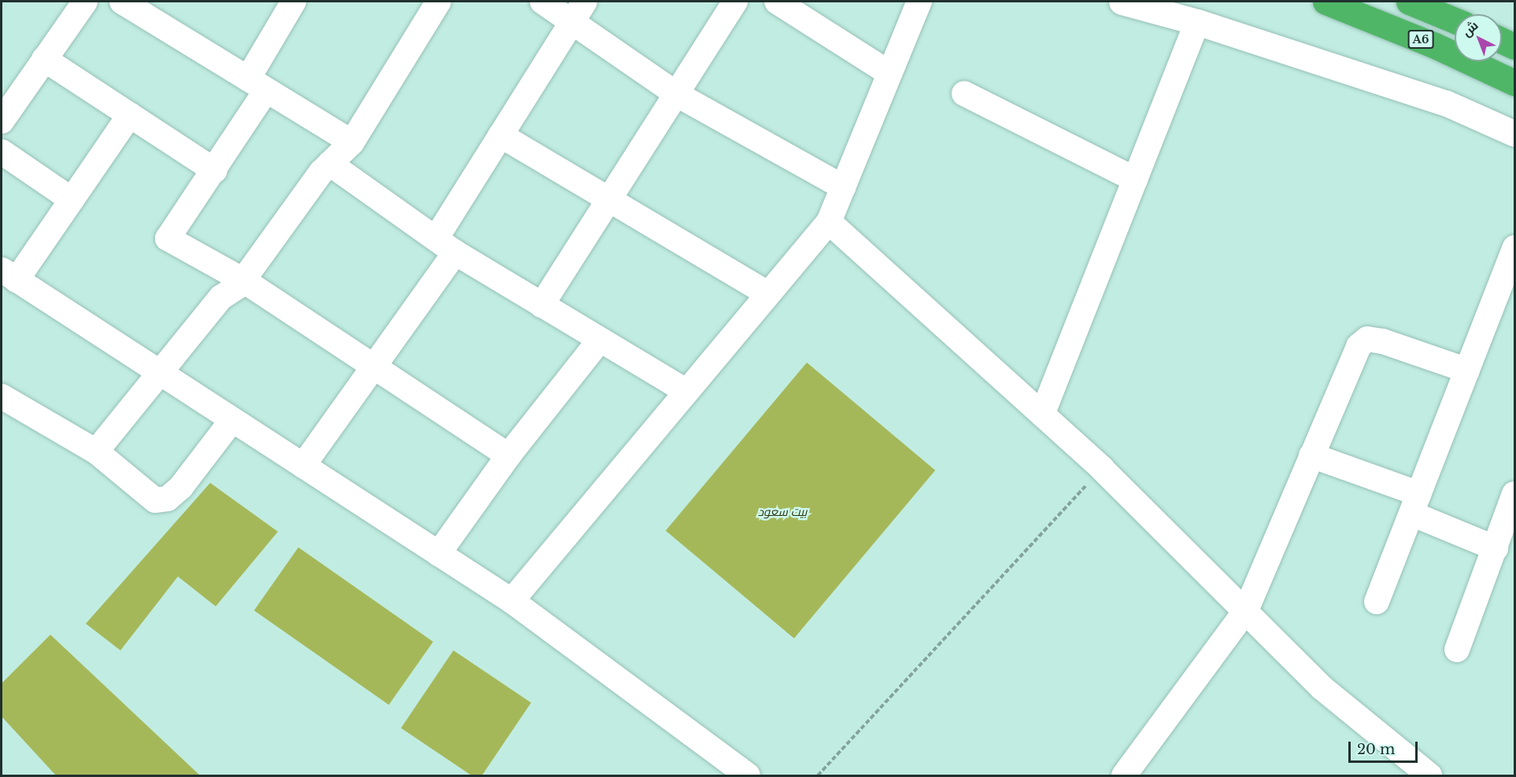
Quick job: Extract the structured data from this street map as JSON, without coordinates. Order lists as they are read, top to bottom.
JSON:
{
  "streets": {
    "highway": ["A6"]
  },
  "parks": ["بيت سعود"],
  "scale_bar": "20 m",
  "north": "top left"
}
